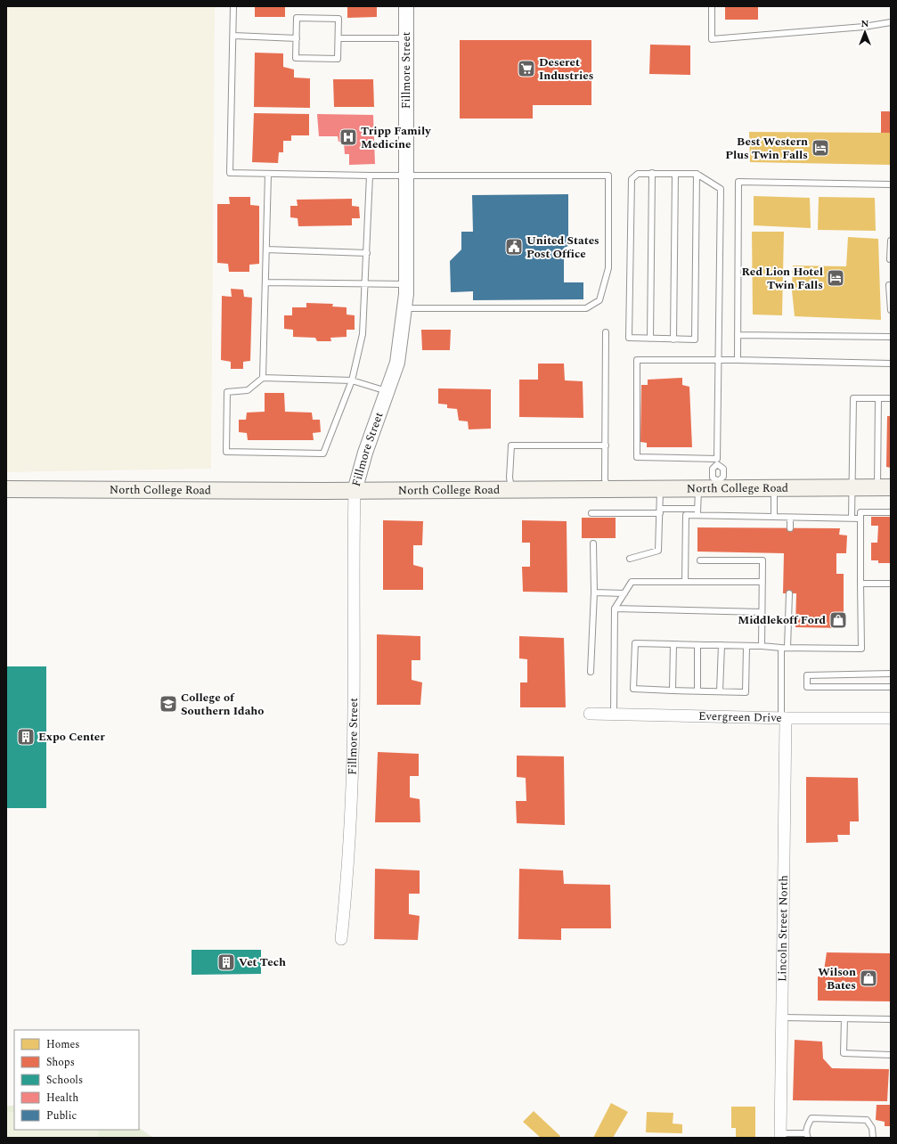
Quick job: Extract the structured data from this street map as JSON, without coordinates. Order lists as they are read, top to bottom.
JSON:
{
  "streets": {
    "main road": ["North College Road"],
    "street": ["Fillmore Street", "Evergreen Drive", "Lincoln Street North"]
  },
  "crossings": [
    ["Fillmore Street", "North College Road"],
    ["Evergreen Drive", "Lincoln Street North"]
  ],
  "places": {
    "supermarket": ["Deseret Industries"],
    "hospital": ["Tripp Family Medicine"],
    "hotel": ["Best Western Plus Twin Falls", "Red Lion Hotel Twin Falls"],
    "public building": ["United States Post Office"],
    "shop": ["Middlekoff Ford", "Wilson Bates"],
    "school or university": ["College of Southern Idaho"],
    "building": ["Expo Center", "Vet Tech"]
  },
  "legend": [
    "Homes",
    "Shops",
    "Schools",
    "Health",
    "Public"
  ],
  "north": "top"
}
